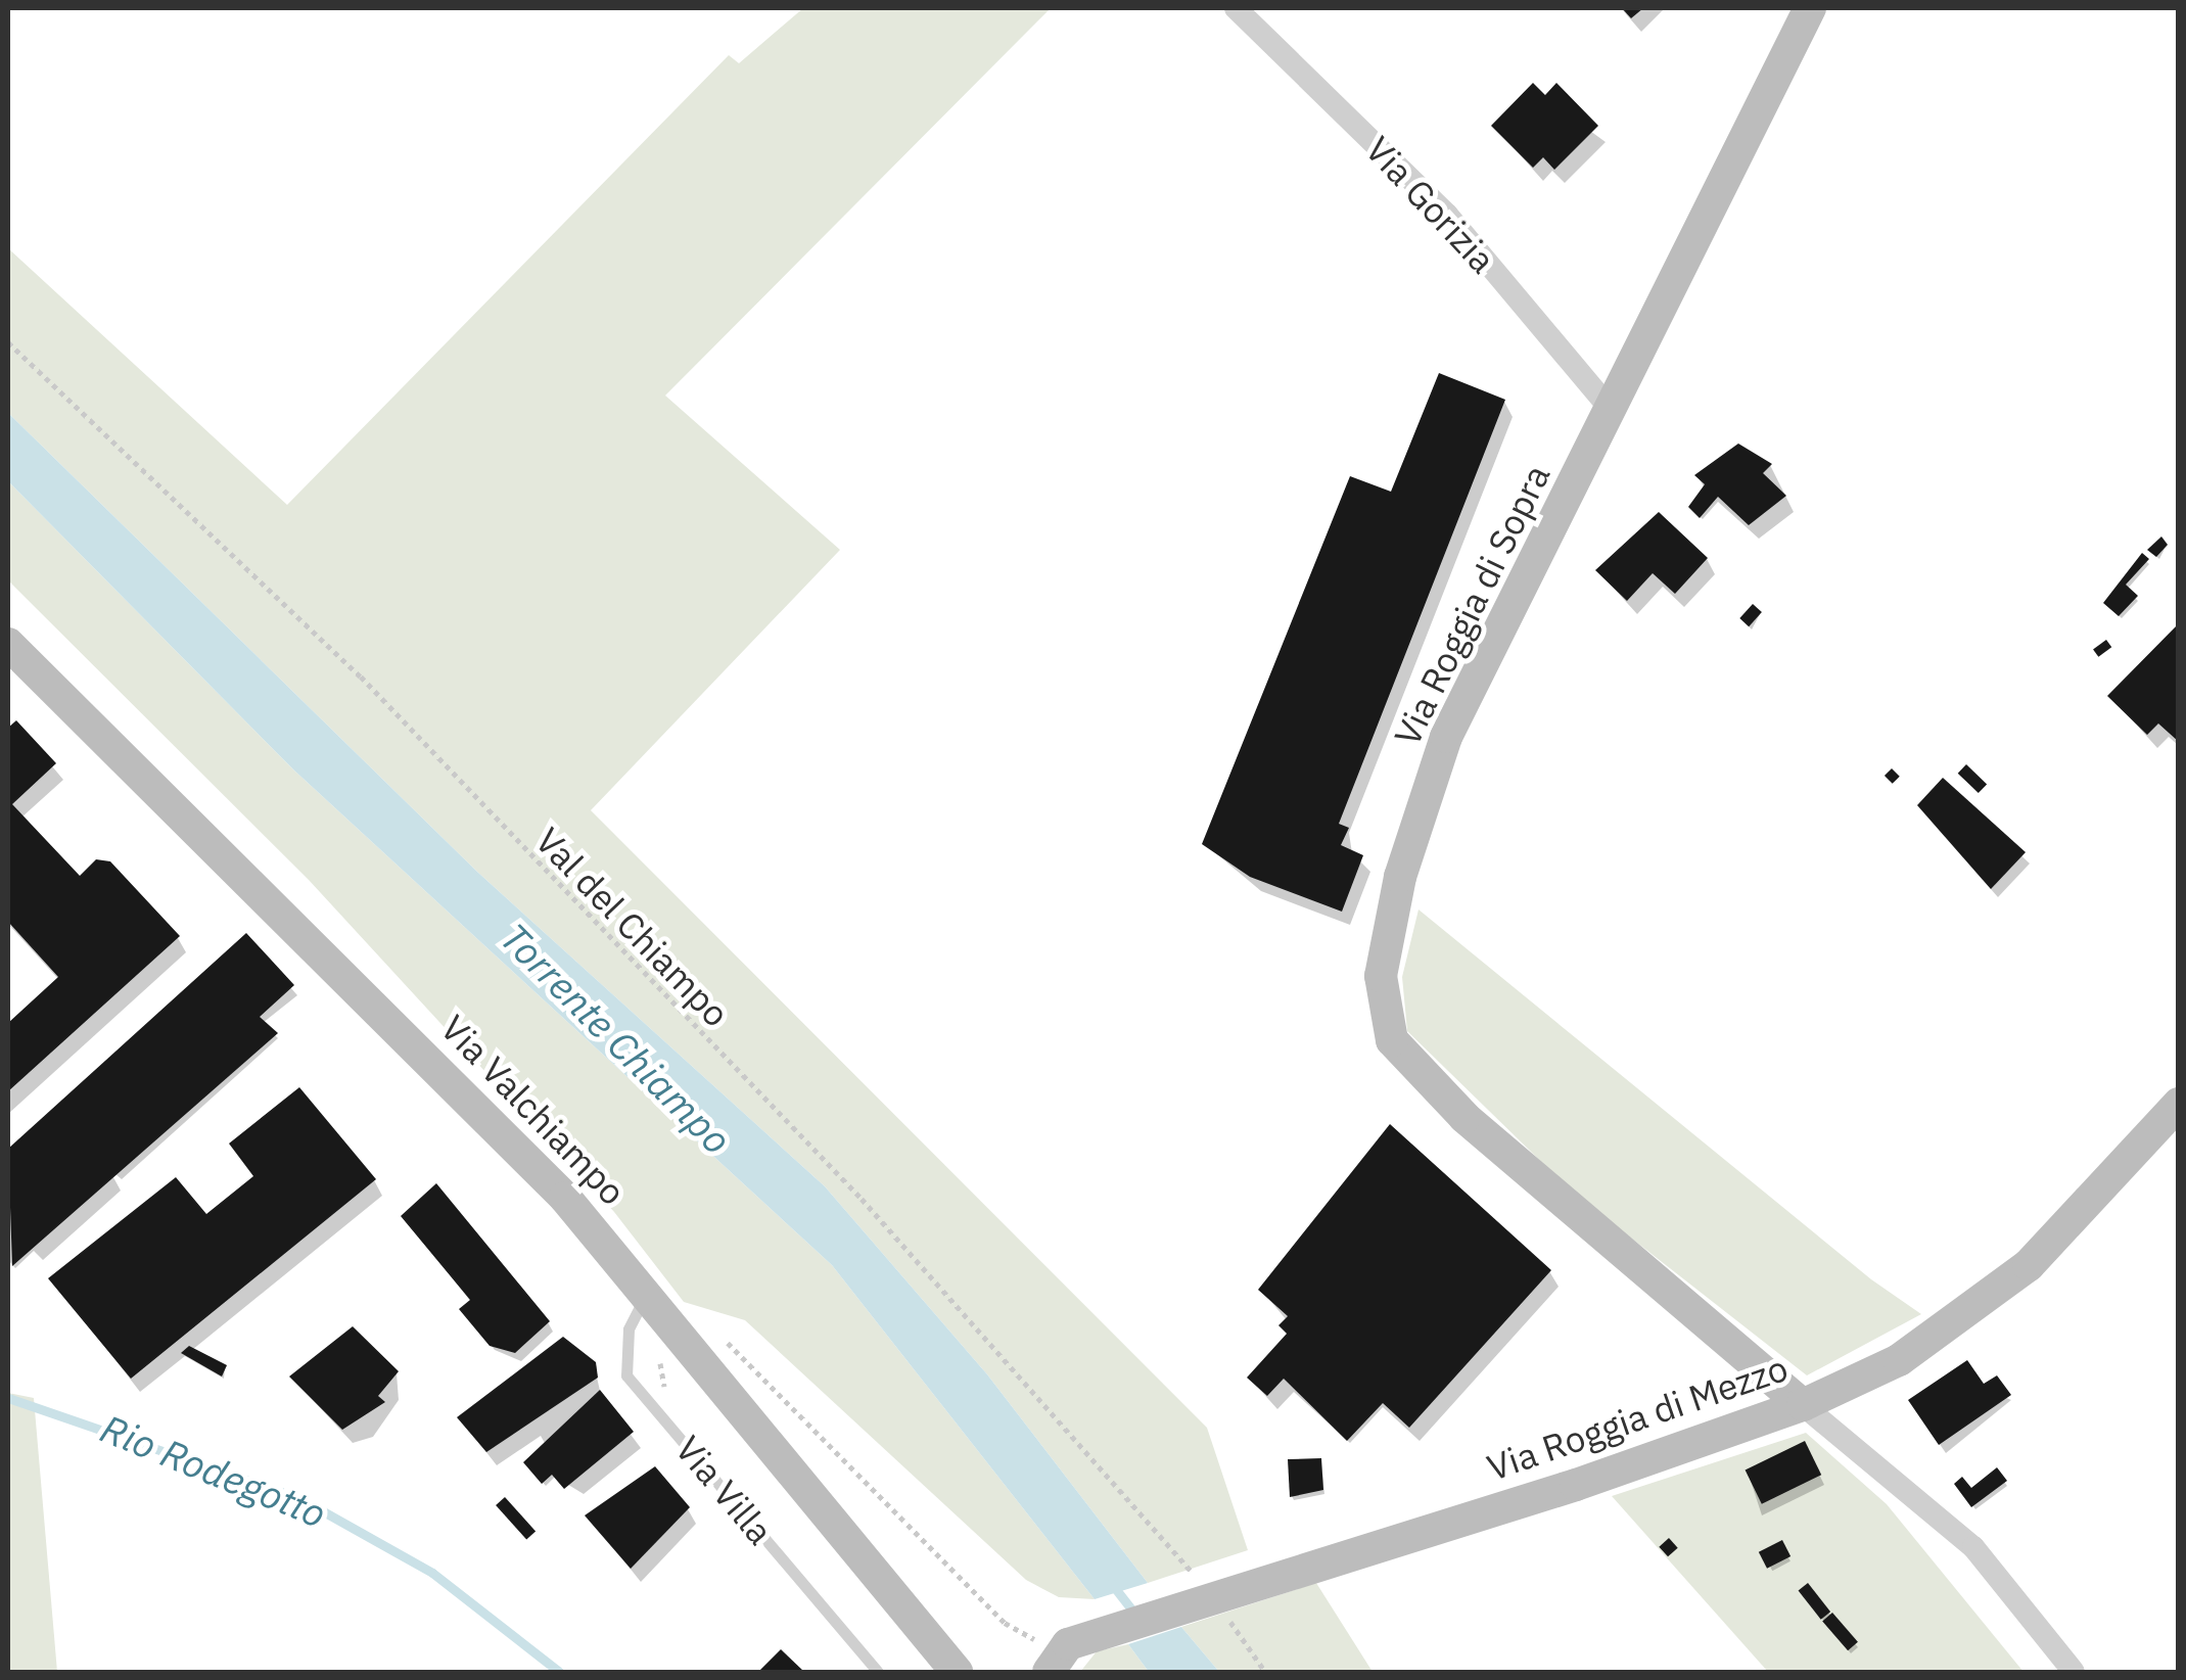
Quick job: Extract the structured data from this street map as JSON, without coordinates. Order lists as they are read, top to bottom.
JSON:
{
  "streets": {
    "street": [
      "Via Gorizia",
      "Via Roggia di Sopra",
      "Via Valchiampo",
      "Via Roggia di Mezzo"
    ],
    "lane": ["Via Villa"],
    "path": ["Val del Chiampo"]
  },
  "crossings": [
    ["Via Gorizia", "Via Roggia di Sopra"],
    ["Via Roggia di Sopra", "Via Roggia di Mezzo"],
    ["Val del Chiampo", "Via Roggia di Mezzo"],
    ["Via Valchiampo", "Via Villa"]
  ],
  "water": ["Torrente Chiampo", "Rio Rodegotto"]
}
